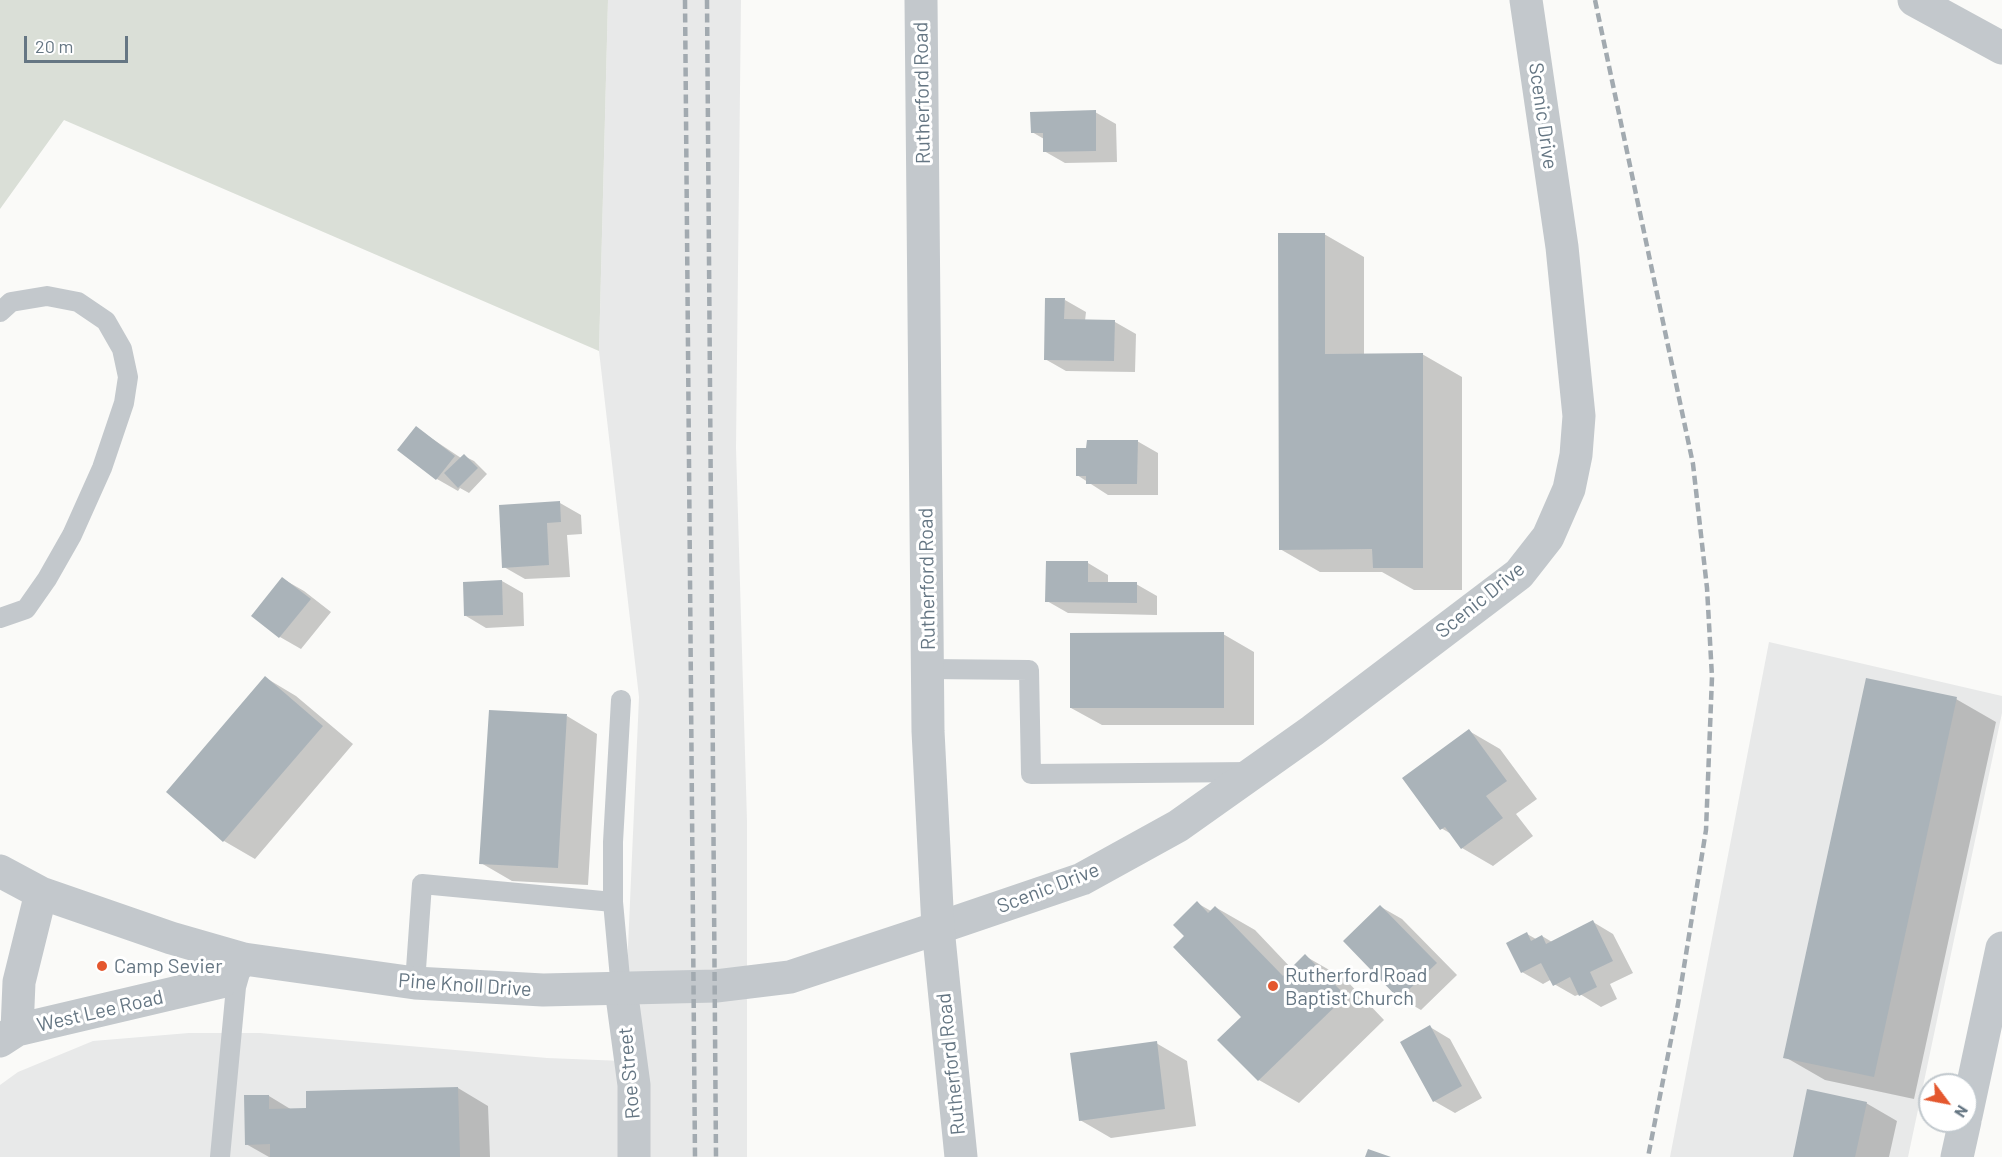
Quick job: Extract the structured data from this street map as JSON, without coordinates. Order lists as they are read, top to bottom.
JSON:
{
  "streets": {
    "street": [
      "Rutherford Road",
      "Scenic Drive",
      "Pine Knoll Drive",
      "West Lee Road",
      "Roe Street"
    ]
  },
  "crossings": [
    ["Rutherford Road", "Scenic Drive"],
    ["Rutherford Road", "Pine Knoll Drive"],
    ["Scenic Drive", "Pine Knoll Drive"],
    ["Pine Knoll Drive", "West Lee Road"],
    ["Pine Knoll Drive", "Roe Street"]
  ],
  "places": ["Camp Sevier", "Rutherford Road Baptist Church"],
  "scale_bar": "20 m",
  "north": "bottom right"
}
